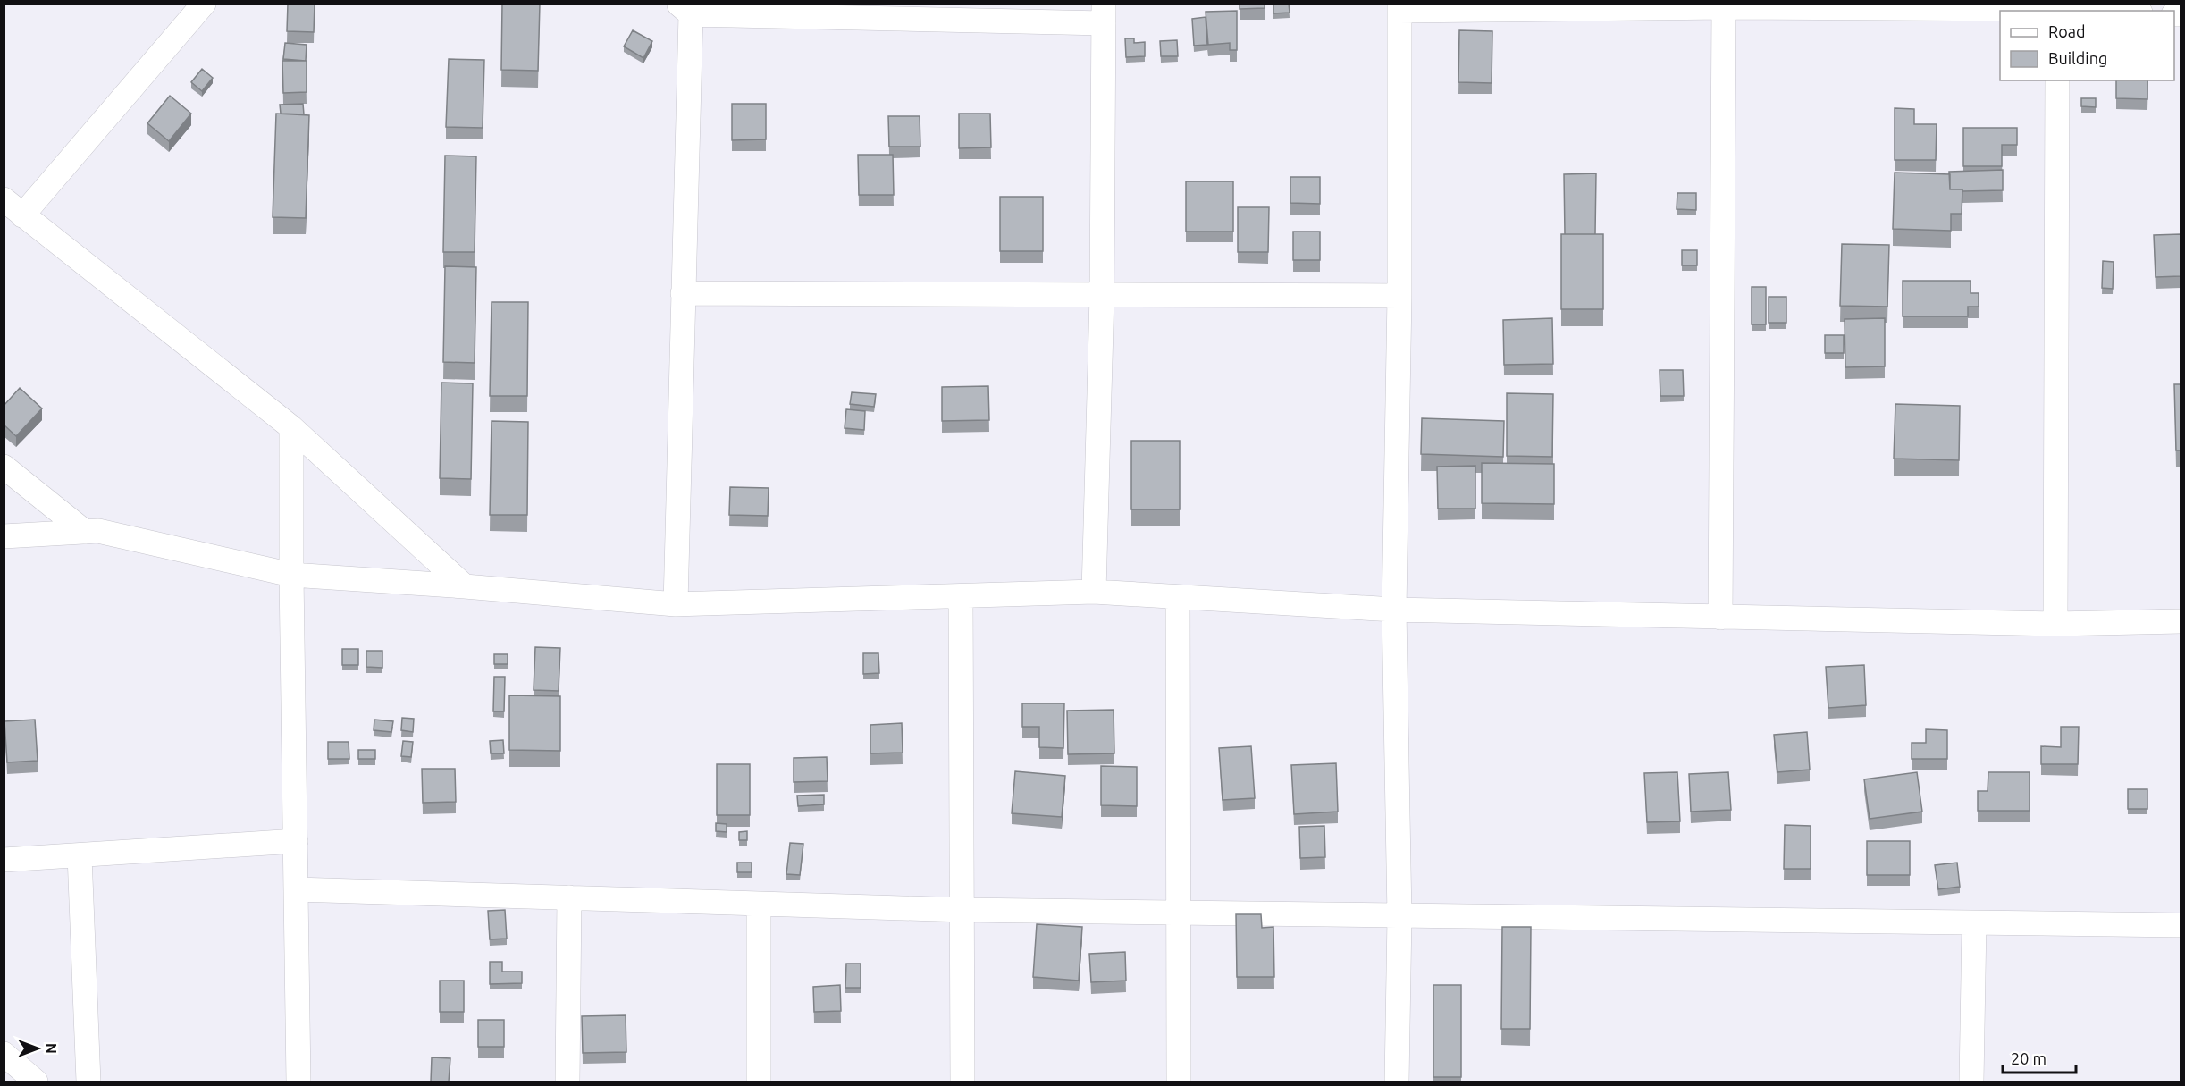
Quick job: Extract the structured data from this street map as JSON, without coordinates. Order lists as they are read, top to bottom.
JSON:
{
  "legend": ["Road", "Building"],
  "scale_bar": "20 m",
  "north": "right"
}
